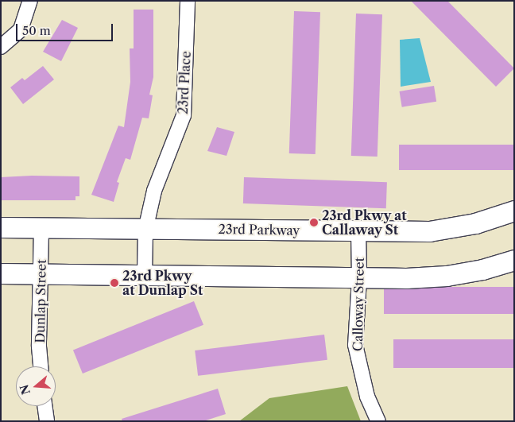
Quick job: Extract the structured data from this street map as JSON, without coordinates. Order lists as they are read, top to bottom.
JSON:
{
  "streets": {
    "street": [
      "23rd Place",
      "23rd Parkway",
      "Dunlap Street",
      "Calloway Street"
    ]
  },
  "crossings": [
    ["23rd Place", "23rd Parkway"],
    ["23rd Parkway", "Dunlap Street"],
    ["23rd Parkway", "Calloway Street"]
  ],
  "places": ["23rd Pkwy at Callaway St", "23rd Pkwy at Dunlap St"],
  "scale_bar": "50 m",
  "north": "left"
}
